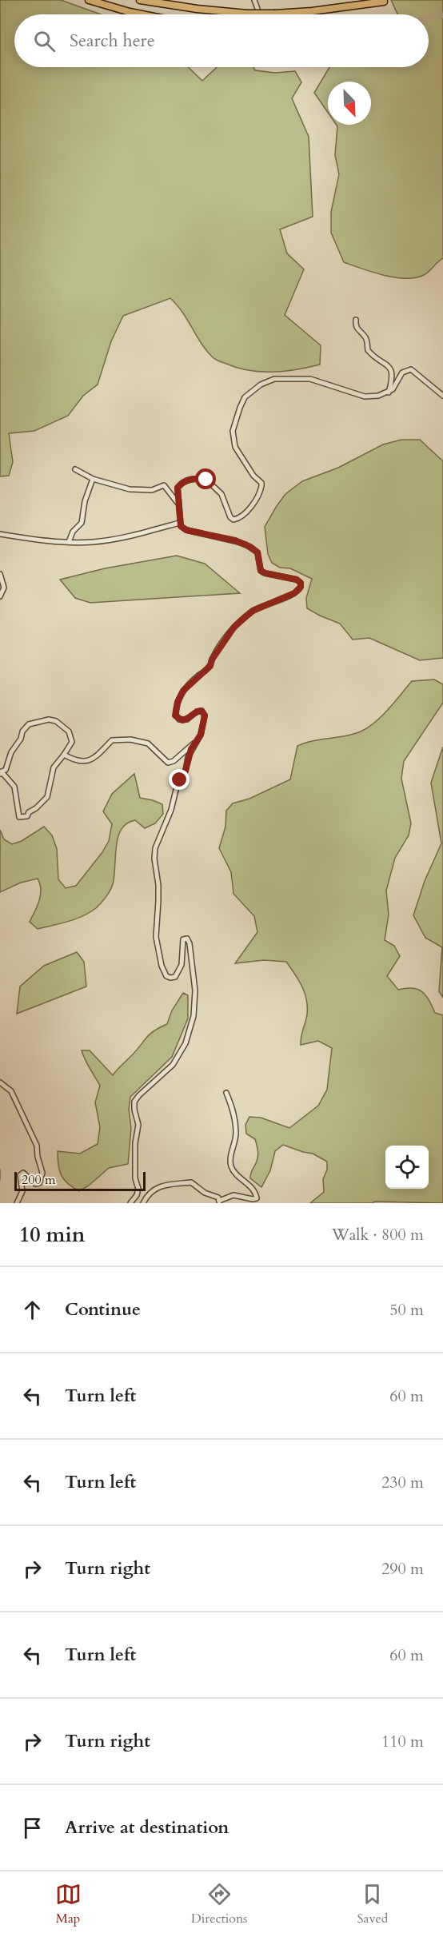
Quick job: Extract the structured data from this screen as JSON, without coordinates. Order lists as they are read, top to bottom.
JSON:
{
  "scale_bar": "200 m",
  "north": "bottom right",
  "page": {
    "search": "Search here",
    "scale": "200 m",
    "heading": ["10 min", "Walk · 800 m"],
    "list": [
      ["Continue", "50 m"],
      ["Turn left", "60 m"],
      ["Turn left", "230 m"],
      ["Turn right", "290 m"],
      ["Turn left", "60 m"],
      ["Turn right", "110 m"],
      "Arrive at destination"
    ],
    "nav": ["Map", "Directions", "Saved"]
  }
}
